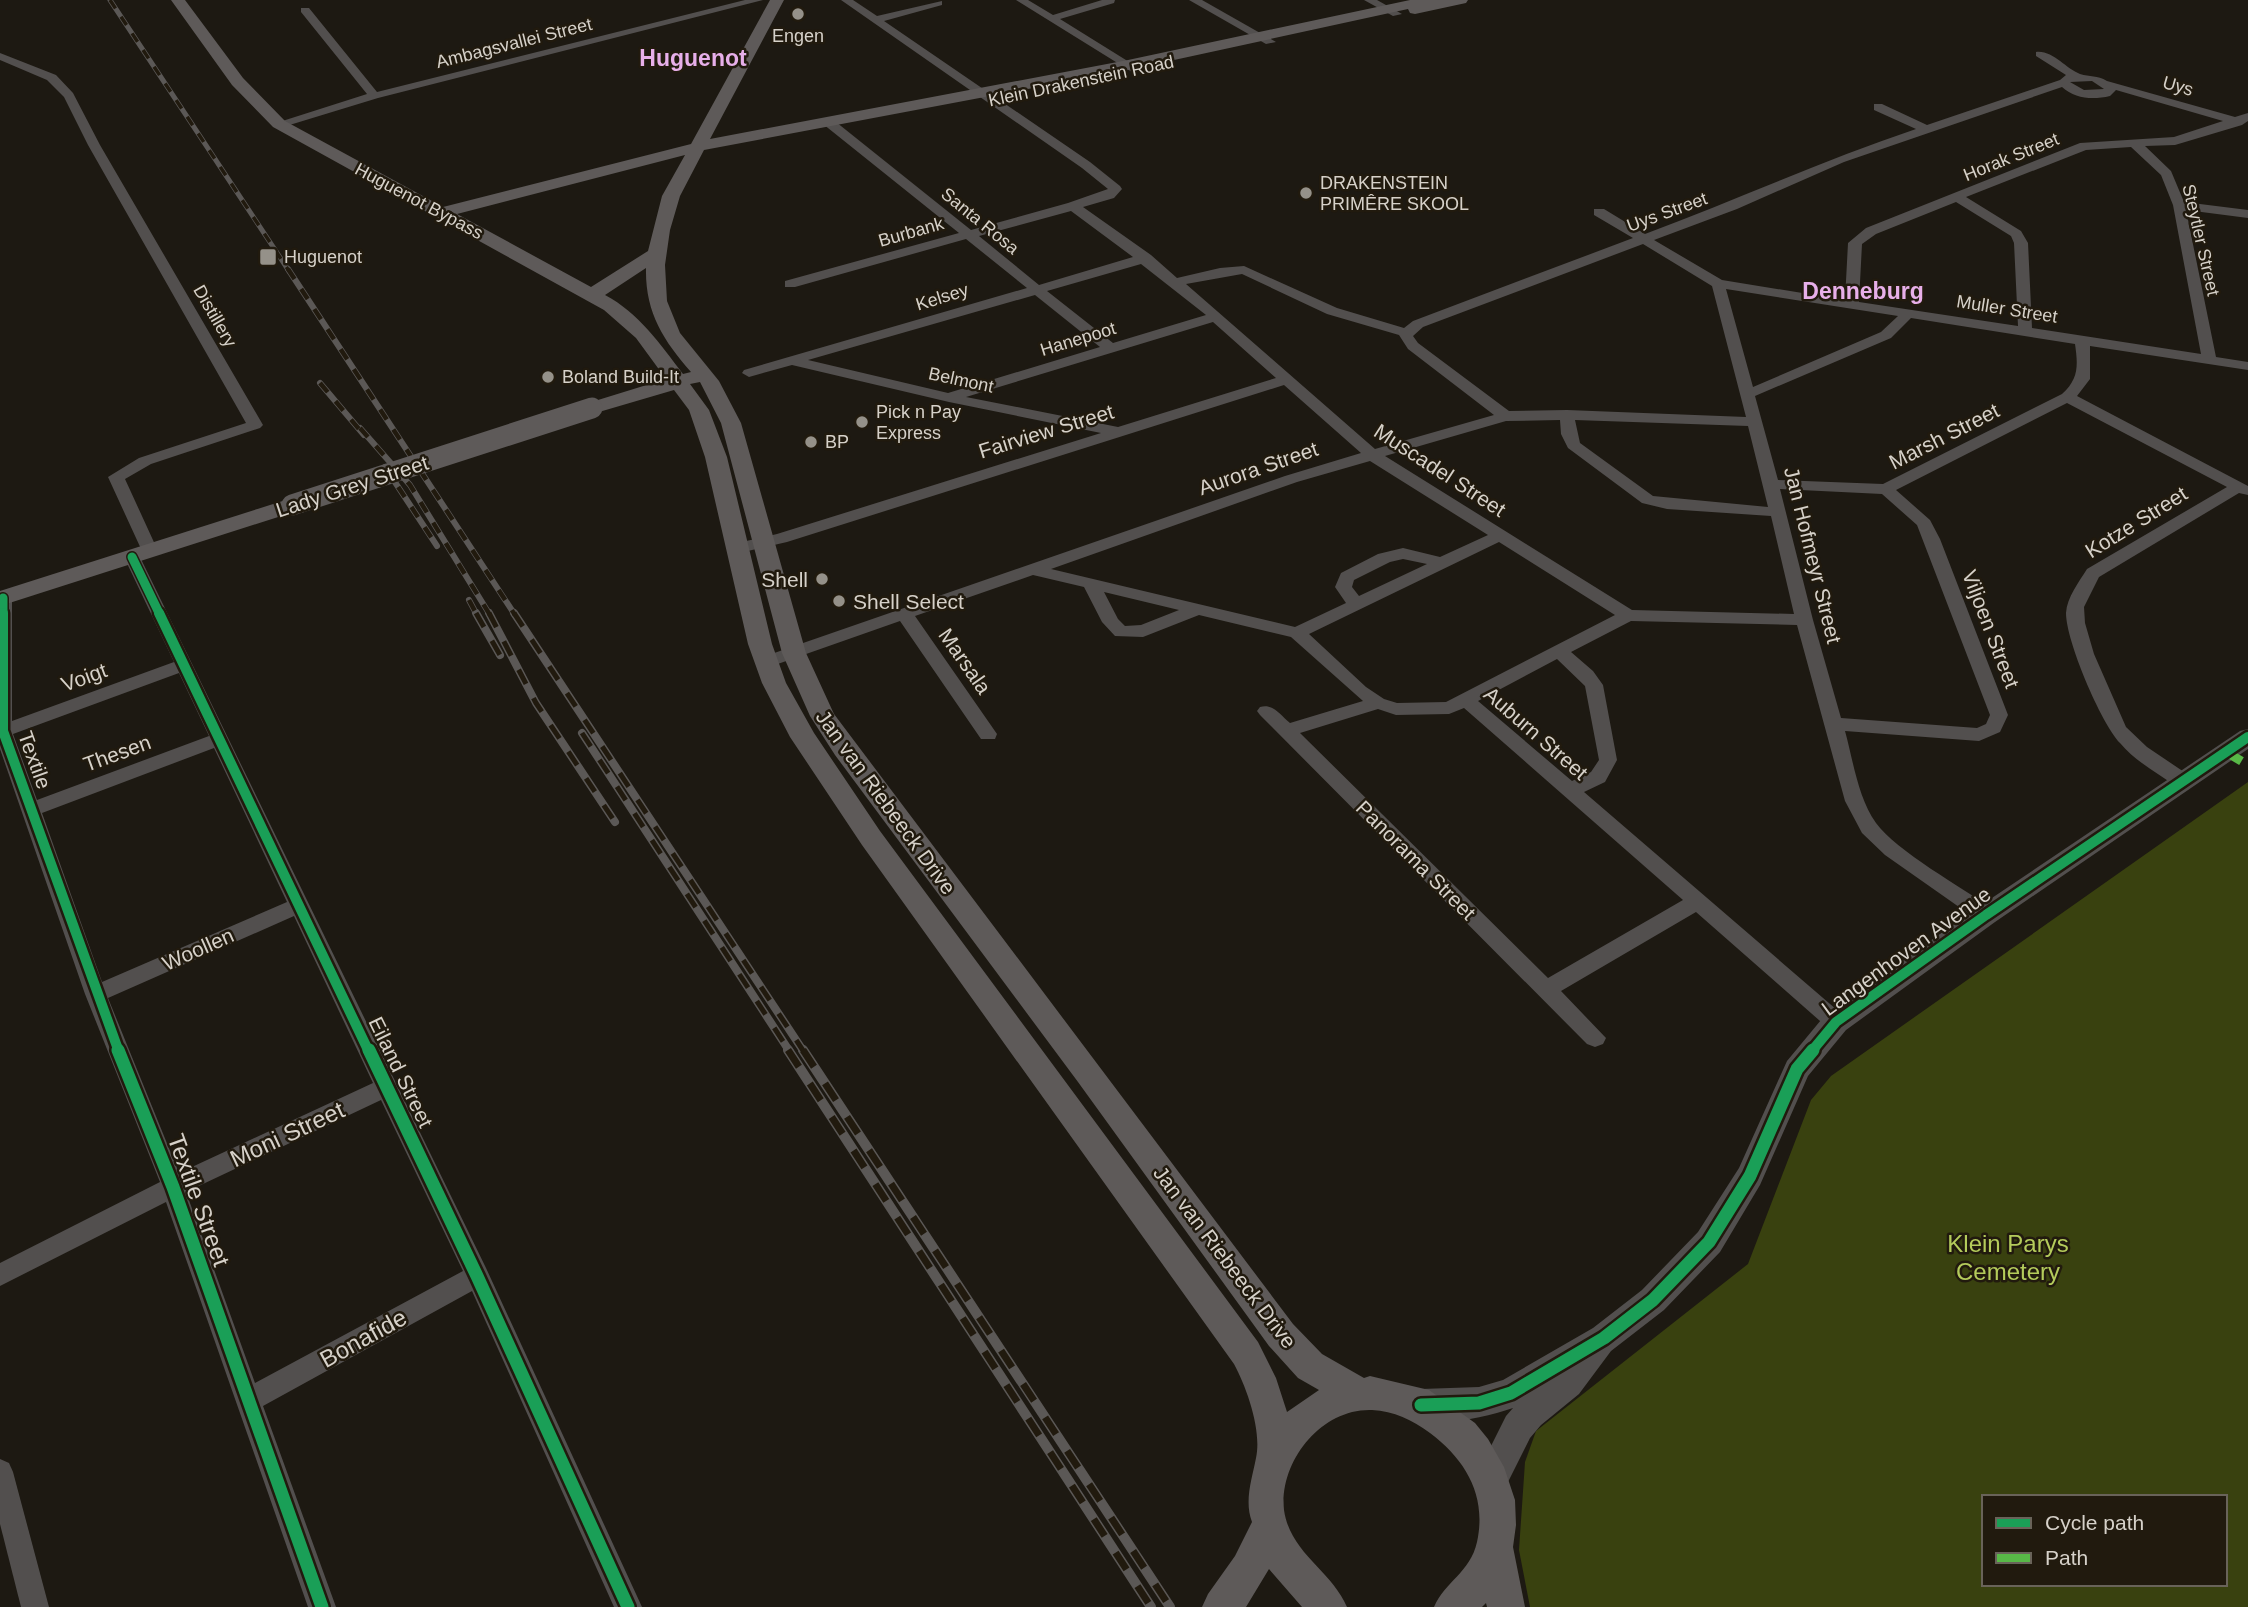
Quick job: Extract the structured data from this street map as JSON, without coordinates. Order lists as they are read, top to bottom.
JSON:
{
  "streets": {
    "main road": [
      "Klein Drakenstein Road",
      "Huguenot Bypass",
      "Lady Grey Street",
      "Jan van Riebeeck Drive"
    ],
    "street": [
      "Ambagsvallei Street",
      "Uys",
      "Horak Street",
      "Uys Street",
      "Santa Rosa",
      "Burbank",
      "Steytler Street",
      "Kelsey",
      "Muller Street",
      "Distillery",
      "Hanepoot",
      "Belmont",
      "Fairview Street",
      "Marsh Street",
      "Aurora Street",
      "Muscadel Street",
      "Kotze Street",
      "Jan Hofmeyr Street",
      "Viljoen Street",
      "Marsala",
      "Voigt",
      "Auburn Street",
      "Thesen",
      "Textile",
      "Panorama Street",
      "Woollen",
      "Langenhoven Avenue",
      "Eiland Street",
      "Moni Street",
      "Textile Street",
      "Bonafide"
    ]
  },
  "crossings": [
    ["Ambagsvallei Street", "Huguenot Bypass"],
    ["Klein Drakenstein Road", "Huguenot Bypass"],
    ["Klein Drakenstein Road", "Santa Rosa"],
    ["Klein Drakenstein Road", "Burbank"],
    ["Klein Drakenstein Road", "Jan van Riebeeck Drive"],
    ["Uys", "Horak Street"],
    ["Uys", "Uys Street"],
    ["Horak Street", "Steytler Street"],
    ["Horak Street", "Muller Street"],
    ["Huguenot Bypass", "Lady Grey Street"],
    ["Huguenot Bypass", "Jan van Riebeeck Drive"],
    ["Santa Rosa", "Burbank"],
    ["Santa Rosa", "Kelsey"],
    ["Santa Rosa", "Hanepoot"],
    ["Burbank", "Muscadel Street"],
    ["Steytler Street", "Muller Street"],
    ["Kelsey", "Belmont"],
    ["Kelsey", "Muscadel Street"],
    ["Muller Street", "Jan Hofmeyr Street"],
    ["Distillery", "Lady Grey Street"],
    ["Distillery", "Eiland Street"],
    ["Hanepoot", "Belmont"],
    ["Hanepoot", "Muscadel Street"],
    ["Belmont", "Fairview Street"],
    ["Fairview Street", "Muscadel Street"],
    ["Fairview Street", "Jan van Riebeeck Drive"],
    ["Marsh Street", "Jan Hofmeyr Street"],
    ["Marsh Street", "Viljoen Street"],
    ["Aurora Street", "Muscadel Street"],
    ["Aurora Street", "Jan Hofmeyr Street"],
    ["Aurora Street", "Marsala"],
    ["Aurora Street", "Auburn Street"],
    ["Aurora Street", "Jan van Riebeeck Drive"],
    ["Lady Grey Street", "Textile"],
    ["Lady Grey Street", "Jan van Riebeeck Drive"],
    ["Lady Grey Street", "Eiland Street"],
    ["Kotze Street", "Langenhoven Avenue"],
    ["Jan Hofmeyr Street", "Viljoen Street"],
    ["Jan Hofmeyr Street", "Langenhoven Avenue"],
    ["Voigt", "Textile"],
    ["Voigt", "Eiland Street"],
    ["Auburn Street", "Langenhoven Avenue"],
    ["Thesen", "Textile"],
    ["Thesen", "Eiland Street"],
    ["Thesen", "Textile Street"],
    ["Textile", "Textile Street"],
    ["Woollen", "Eiland Street"],
    ["Woollen", "Textile Street"],
    ["Eiland Street", "Moni Street"],
    ["Eiland Street", "Bonafide"],
    ["Moni Street", "Textile Street"],
    ["Textile Street", "Bonafide"]
  ],
  "districts": ["Huguenot", "Denneburg"],
  "parks": ["Klein Parys Cemetery"],
  "places": {
    "other": [
      "Engen",
      "DRAKENSTEIN PRIMÊRE SKOOL",
      "Boland Build-It",
      "Pick n Pay Express",
      "BP",
      "Shell",
      "Shell Select"
    ],
    "transit": ["Huguenot"]
  },
  "legend": ["Cycle path", "Path"]
}
